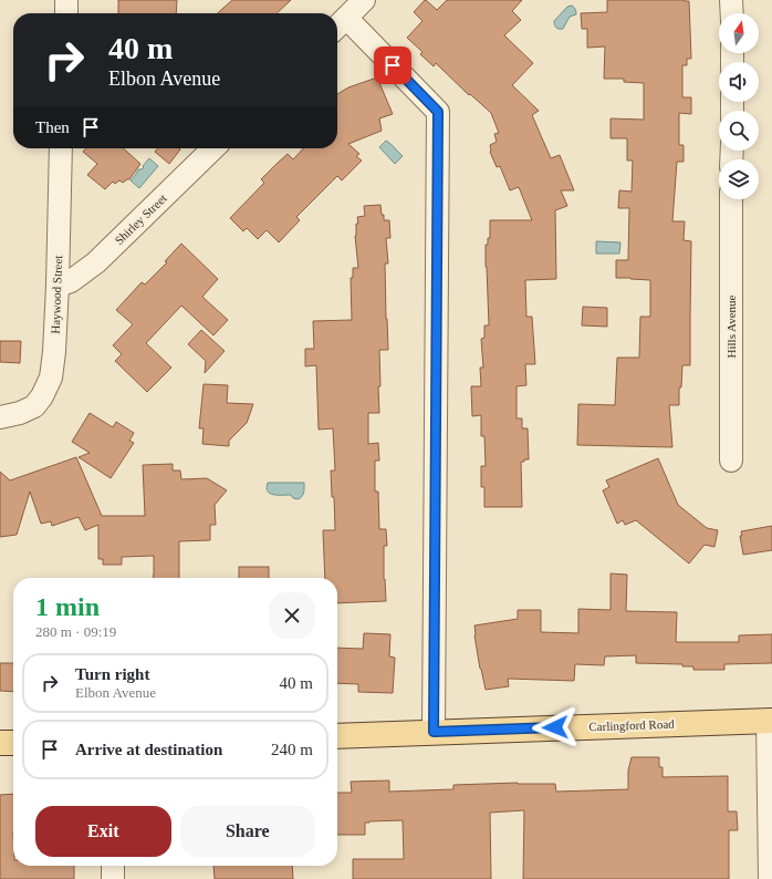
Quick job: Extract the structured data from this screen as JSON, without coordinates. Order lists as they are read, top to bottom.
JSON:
{
  "streets": {
    "main road": ["Carlingford Road"],
    "street": ["Shirley Street", "Haywood Street", "Hills Avenue"]
  },
  "crossings": [
    ["Shirley Street", "Haywood Street"]
  ],
  "north": "top",
  "page": {
    "turn": ["40 m", "Elbon Avenue"],
    "then": "Then",
    "heading": ["1 min", "280 m · 09:19"],
    "list": [
      {
        "name": "Turn right",
        "note": "Elbon Avenue",
        "value": "40 m"
      },
      {
        "name": "Arrive at destination",
        "value": "240 m"
      }
    ],
    "buttons": ["Exit", "Share"]
  }
}
